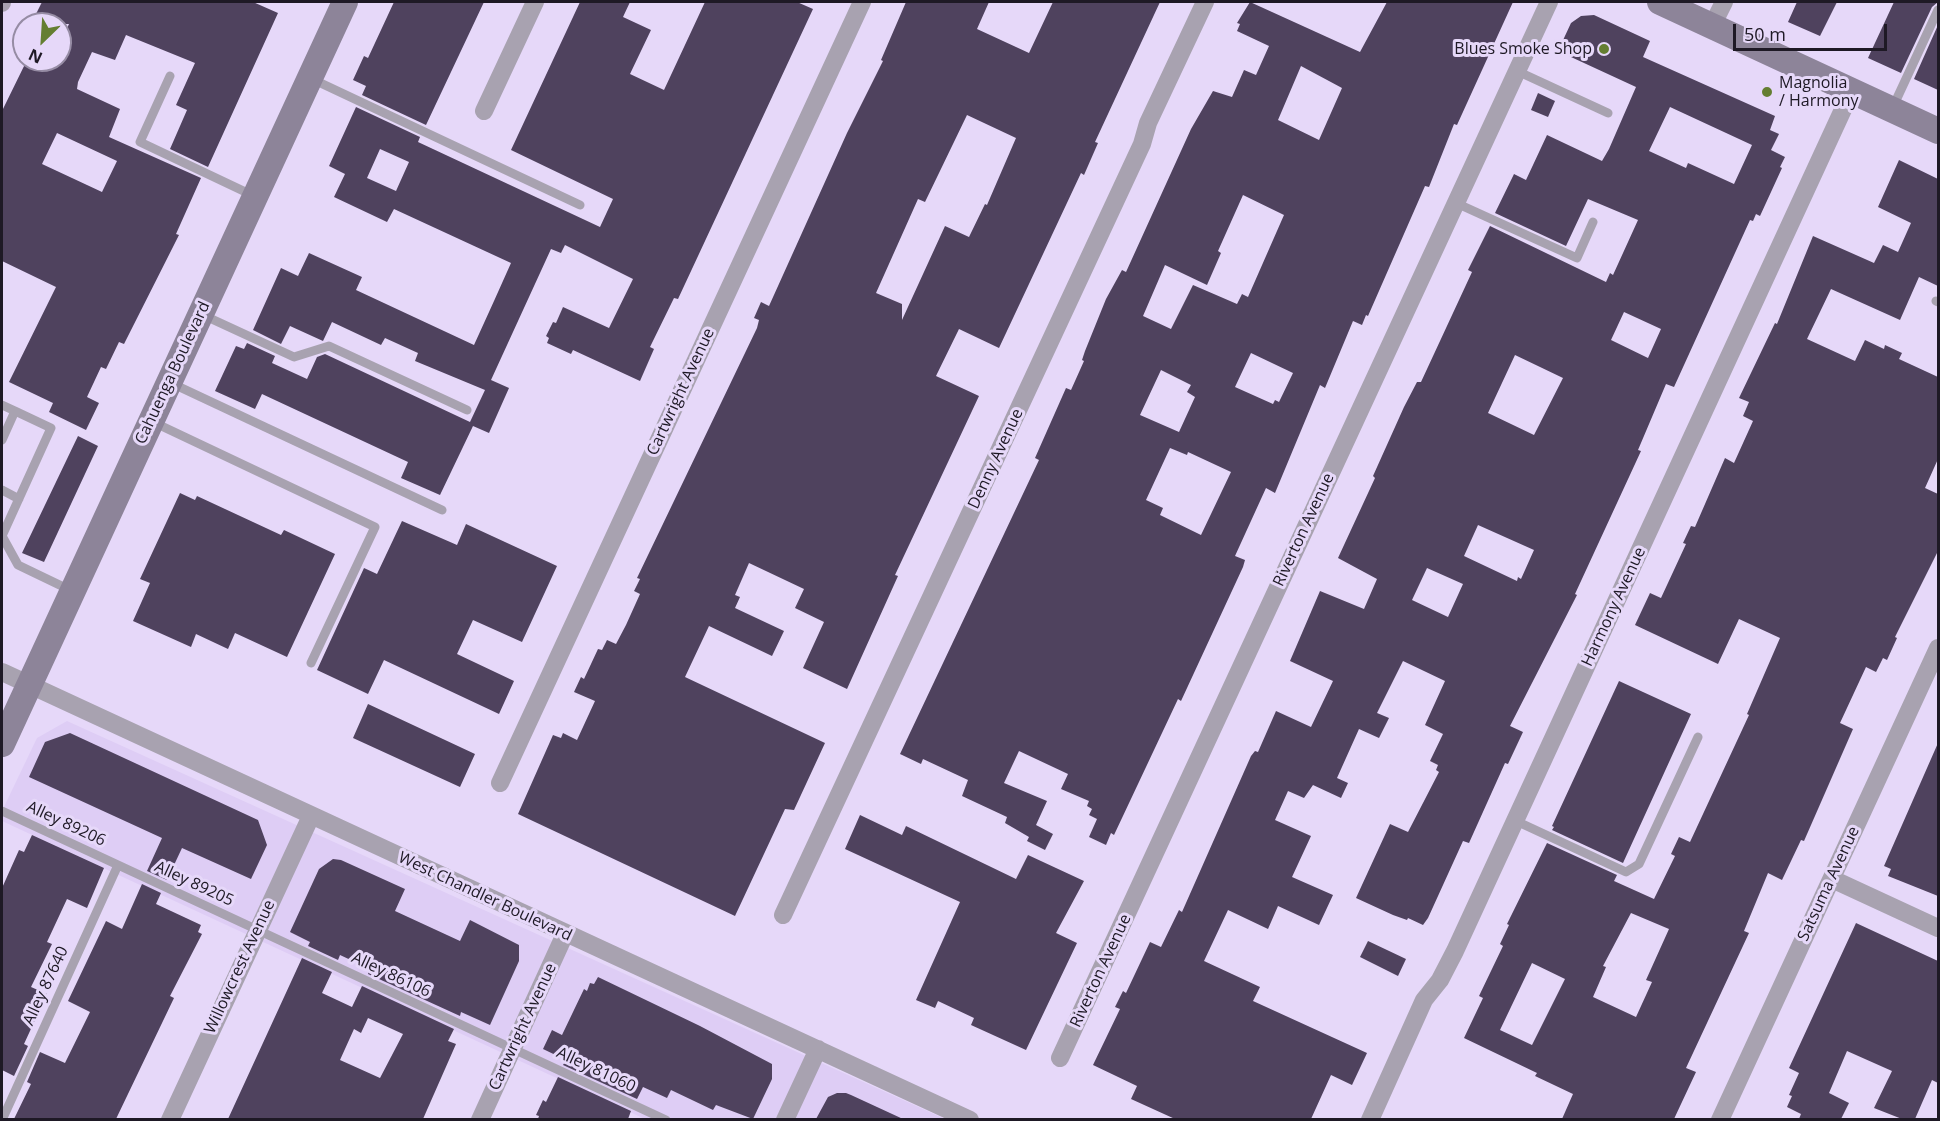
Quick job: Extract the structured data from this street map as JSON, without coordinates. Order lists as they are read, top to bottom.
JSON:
{
  "streets": {
    "main road": ["Cahuenga Boulevard"],
    "street": [
      "Cartwright Avenue",
      "Denny Avenue",
      "Riverton Avenue",
      "Harmony Avenue",
      "Satsuma Avenue",
      "West Chandler Boulevard",
      "Willowcrest Avenue"
    ],
    "lane": [
      "Alley 89206",
      "Alley 89205",
      "Alley 86106",
      "Alley 87640",
      "Alley 81060"
    ]
  },
  "crossings": [
    ["Cahuenga Boulevard", "West Chandler Boulevard"],
    ["Cartwright Avenue", "West Chandler Boulevard"],
    ["Cartwright Avenue", "Alley 86106"],
    ["Cartwright Avenue", "Alley 81060"],
    ["Alley 89206", "Alley 89205"],
    ["Alley 89206", "Alley 87640"],
    ["Alley 89205", "Willowcrest Avenue"],
    ["Alley 89205", "Alley 86106"],
    ["Alley 89205", "Alley 87640"],
    ["West Chandler Boulevard", "Willowcrest Avenue"],
    ["Willowcrest Avenue", "Alley 86106"],
    ["Alley 86106", "Alley 81060"]
  ],
  "places": ["Blues Smoke Shop", "Magnolia / Harmony"],
  "scale_bar": "50 m",
  "north": "bottom left"
}
